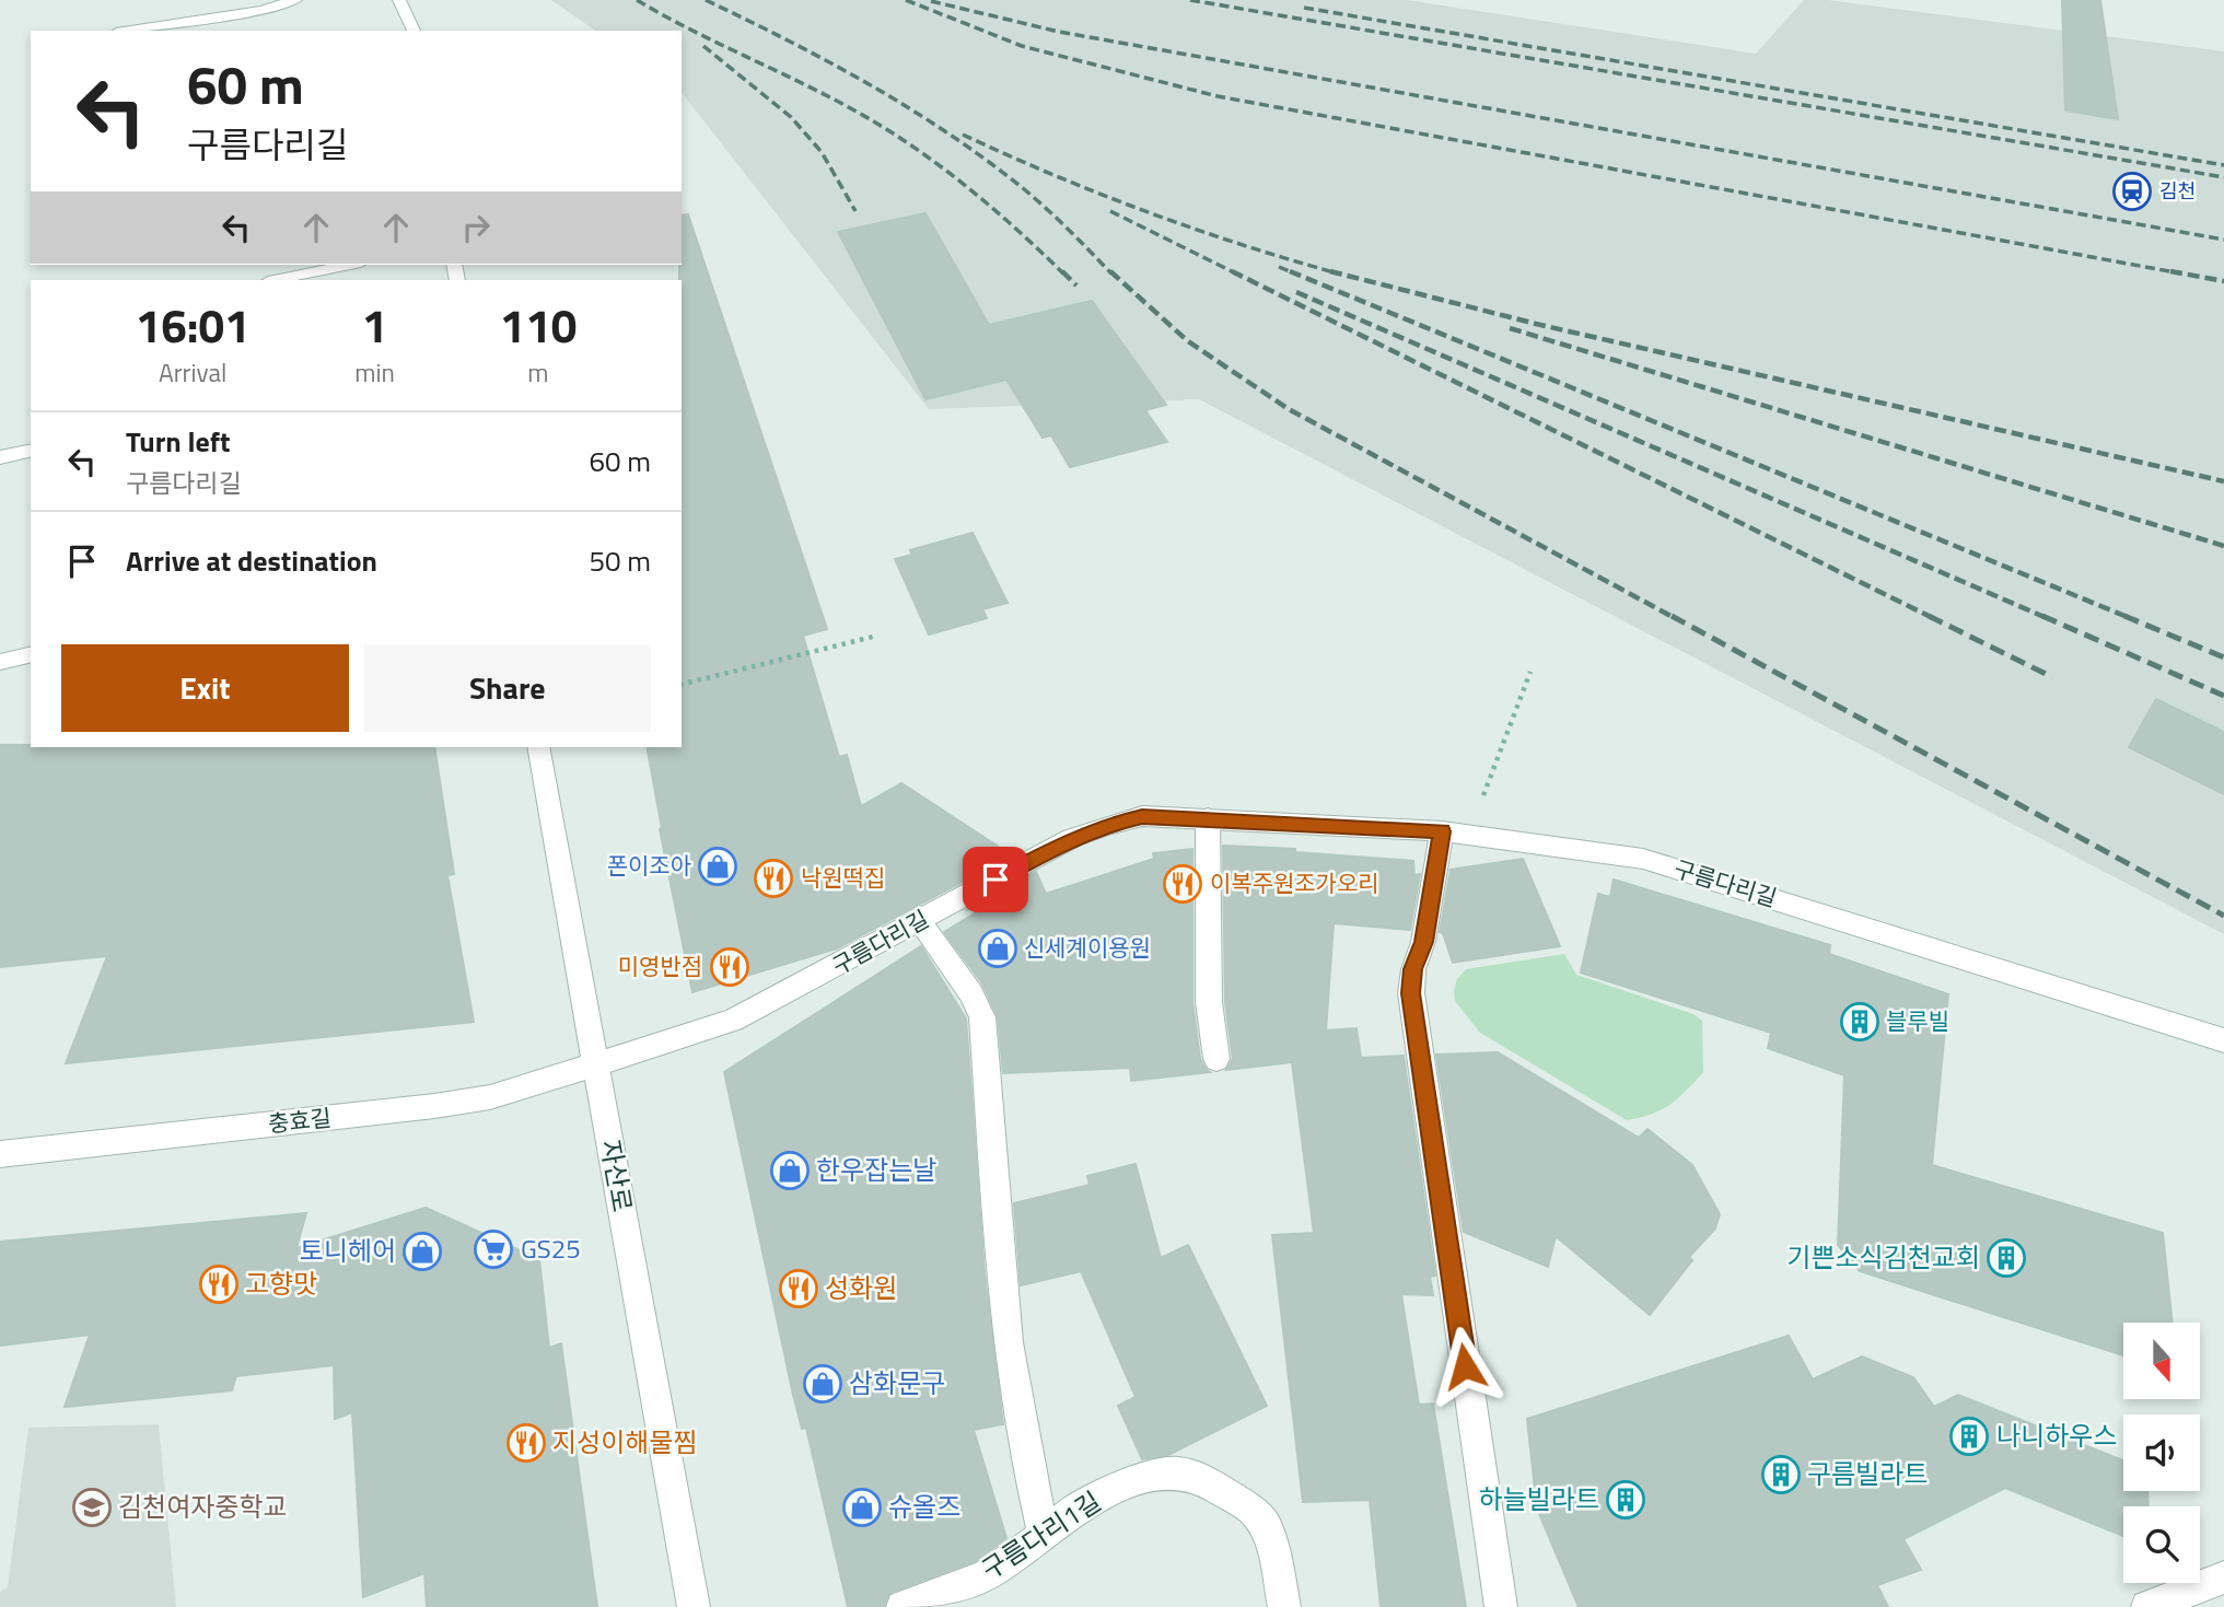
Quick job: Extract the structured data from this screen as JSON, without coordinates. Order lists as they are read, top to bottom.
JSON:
{
  "streets": {
    "street": [
      "구름다리길",
      "충효길",
      "자산로",
      "구름다리1길"
    ]
  },
  "crossings": [
    ["구름다리길", "충효길"],
    ["구름다리길", "자산로"],
    ["충효길", "자산로"]
  ],
  "places": {
    "station": ["김천"],
    "shop": [
      "폰이조아",
      "신세계이용원",
      "한우잡는날",
      "토니헤어",
      "삼화문구",
      "슈올즈"
    ],
    "restaurant": [
      "낙원떡집",
      "이복주원조가오리",
      "미영반점",
      "고향맛",
      "성화원",
      "지성이해물찜"
    ],
    "building": [
      "블루빌",
      "기쁜소식김천교회",
      "나니하우스",
      "구름빌라트",
      "하늘빌라트"
    ],
    "supermarket": ["GS25"],
    "school or university": ["김천여자중학교"]
  },
  "north": "bottom",
  "page": {
    "turn": ["60 m", "구름다리길"],
    "eta": [
      "16:01",
      "Arrival",
      "1",
      "min",
      "110",
      "m"
    ],
    "list": [
      {
        "name": "Turn left",
        "note": "구름다리길",
        "value": "60 m"
      },
      {
        "name": "Arrive at destination",
        "value": "50 m"
      }
    ],
    "buttons": ["Exit", "Share"]
  }
}
